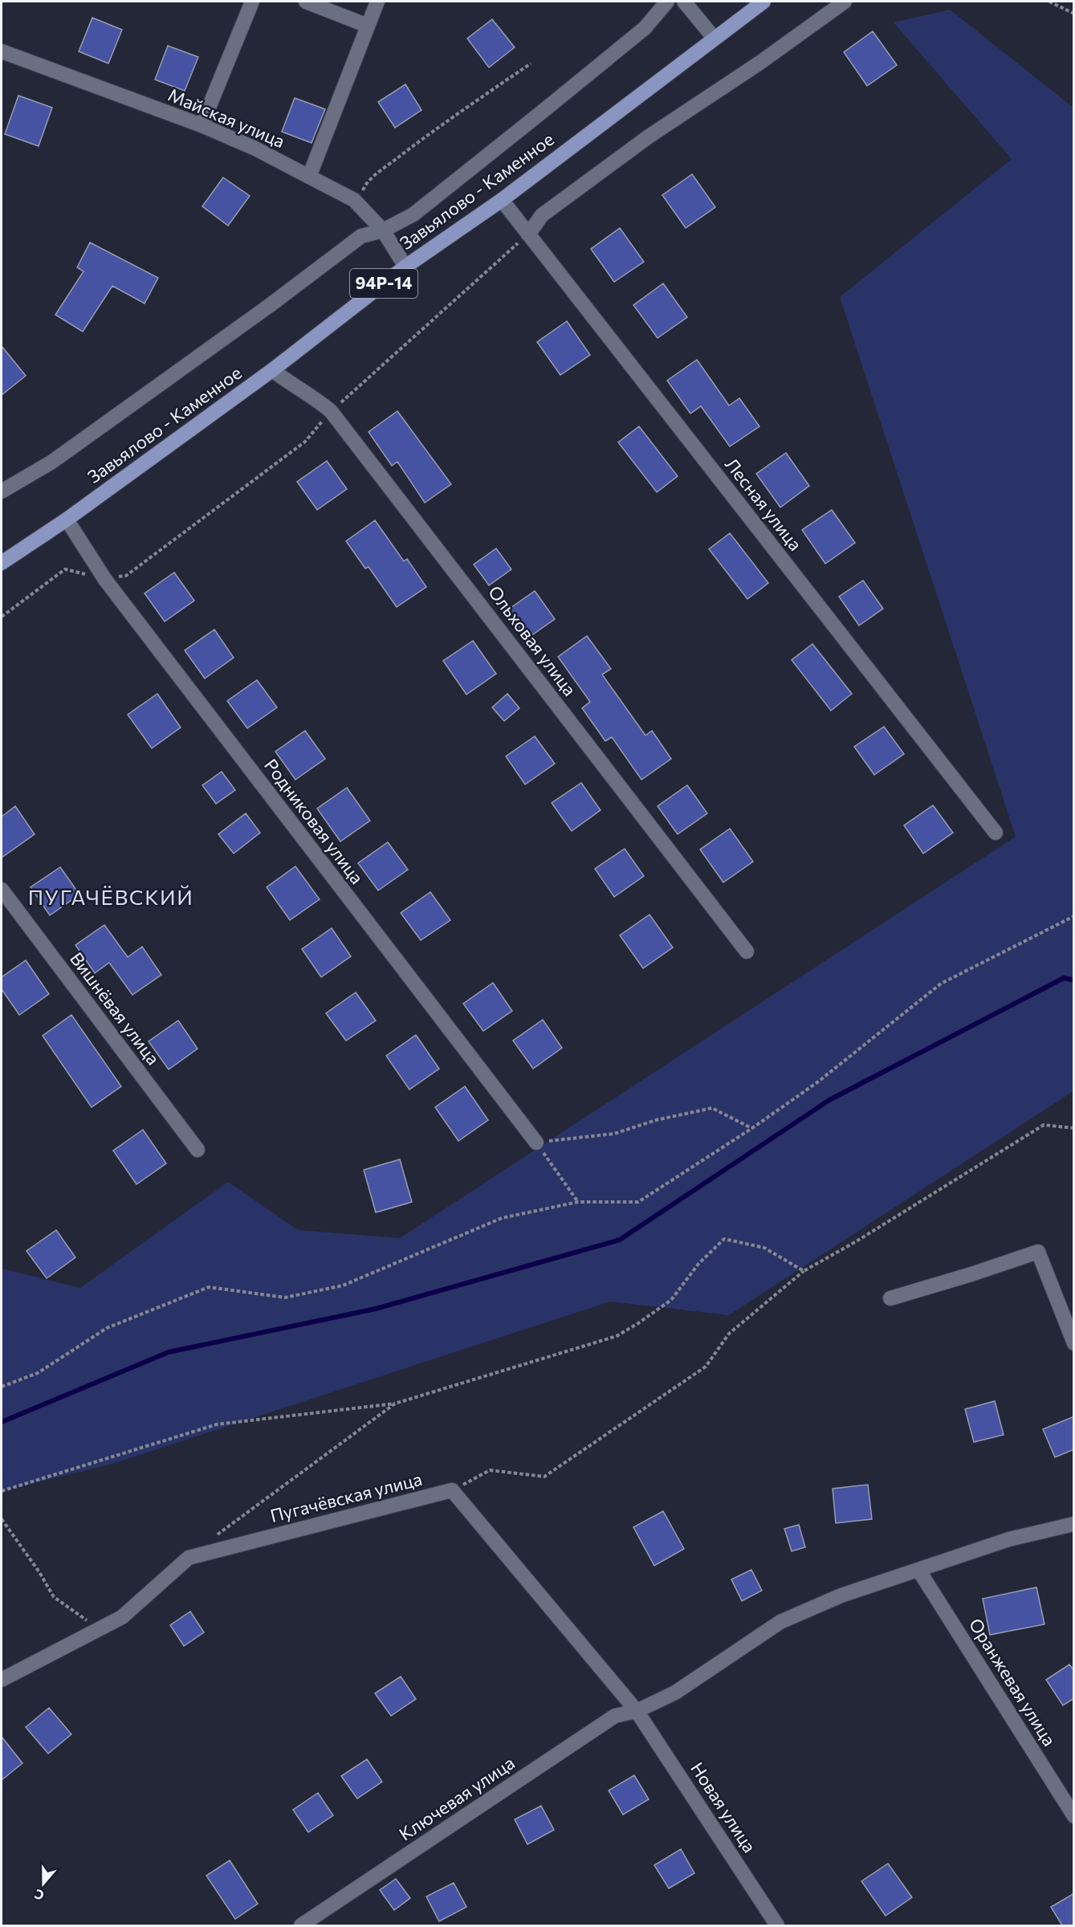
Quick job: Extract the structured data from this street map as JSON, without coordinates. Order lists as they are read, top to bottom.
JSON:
{
  "streets": {
    "main road": ["Завьялово - Каменное", "94Р-14"],
    "street": [
      "Майская улица",
      "Лесная улица",
      "Ольховая улица",
      "Родниковая улица",
      "Вишнёвая улица",
      "Пугачёвская улица",
      "Оранжевая улица",
      "Ключевая улица",
      "Новая улица"
    ]
  },
  "crossings": [
    ["Майская улица", "Завьялово - Каменное"],
    ["Завьялово - Каменное", "Лесная улица"],
    ["Завьялово - Каменное", "Ольховая улица"],
    ["Завьялово - Каменное", "Родниковая улица"],
    ["Оранжевая улица", "Ключевая улица"],
    ["Ключевая улица", "Новая улица"]
  ],
  "districts": ["ПУГАЧЁВСКИЙ"],
  "north": "bottom"
}
